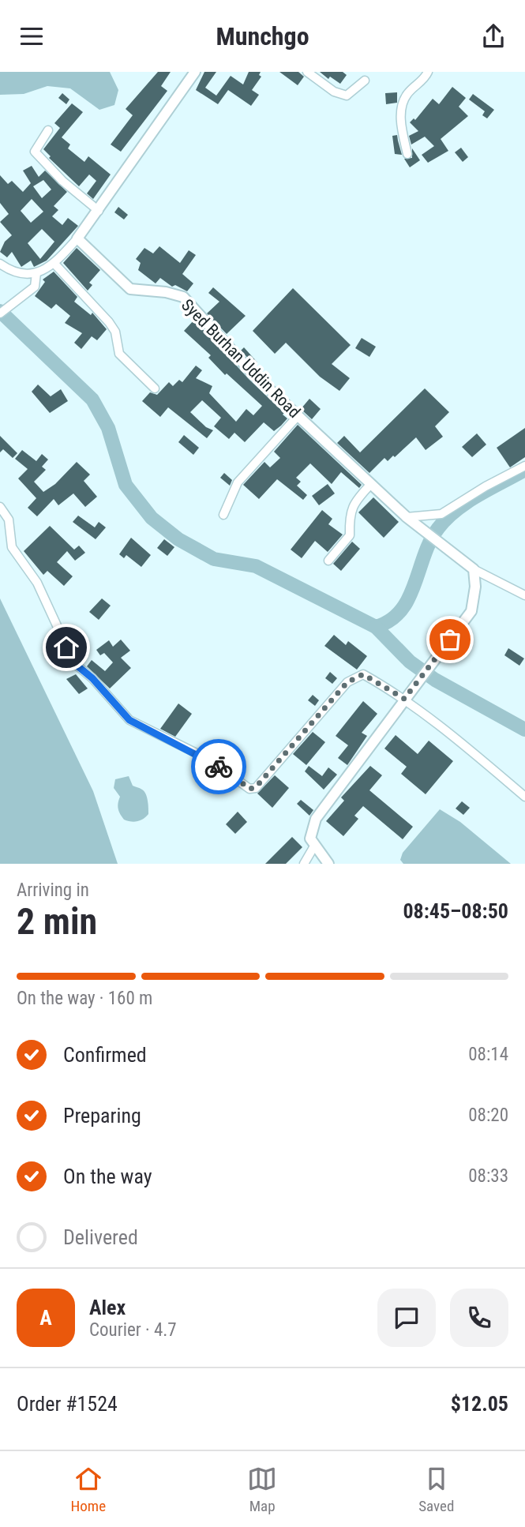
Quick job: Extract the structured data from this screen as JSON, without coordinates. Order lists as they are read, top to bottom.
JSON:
{
  "streets": {
    "street": ["Syed Burhan Uddin Road"]
  },
  "page": {
    "header": "Munchgo",
    "heading": ["2 min", "Arriving in", "08:45–08:50"],
    "panel": [
      "Alex",
      "Courier · 4.7",
      "Order #1524",
      "$12.05"
    ],
    "bar": "On the way · 160 m",
    "list": [
      ["Confirmed", "08:14"],
      ["Preparing", "08:20"],
      ["On the way", "08:33"],
      "Delivered"
    ],
    "round": "A",
    "tabs": ["Home", "Map", "Saved"]
  }
}
